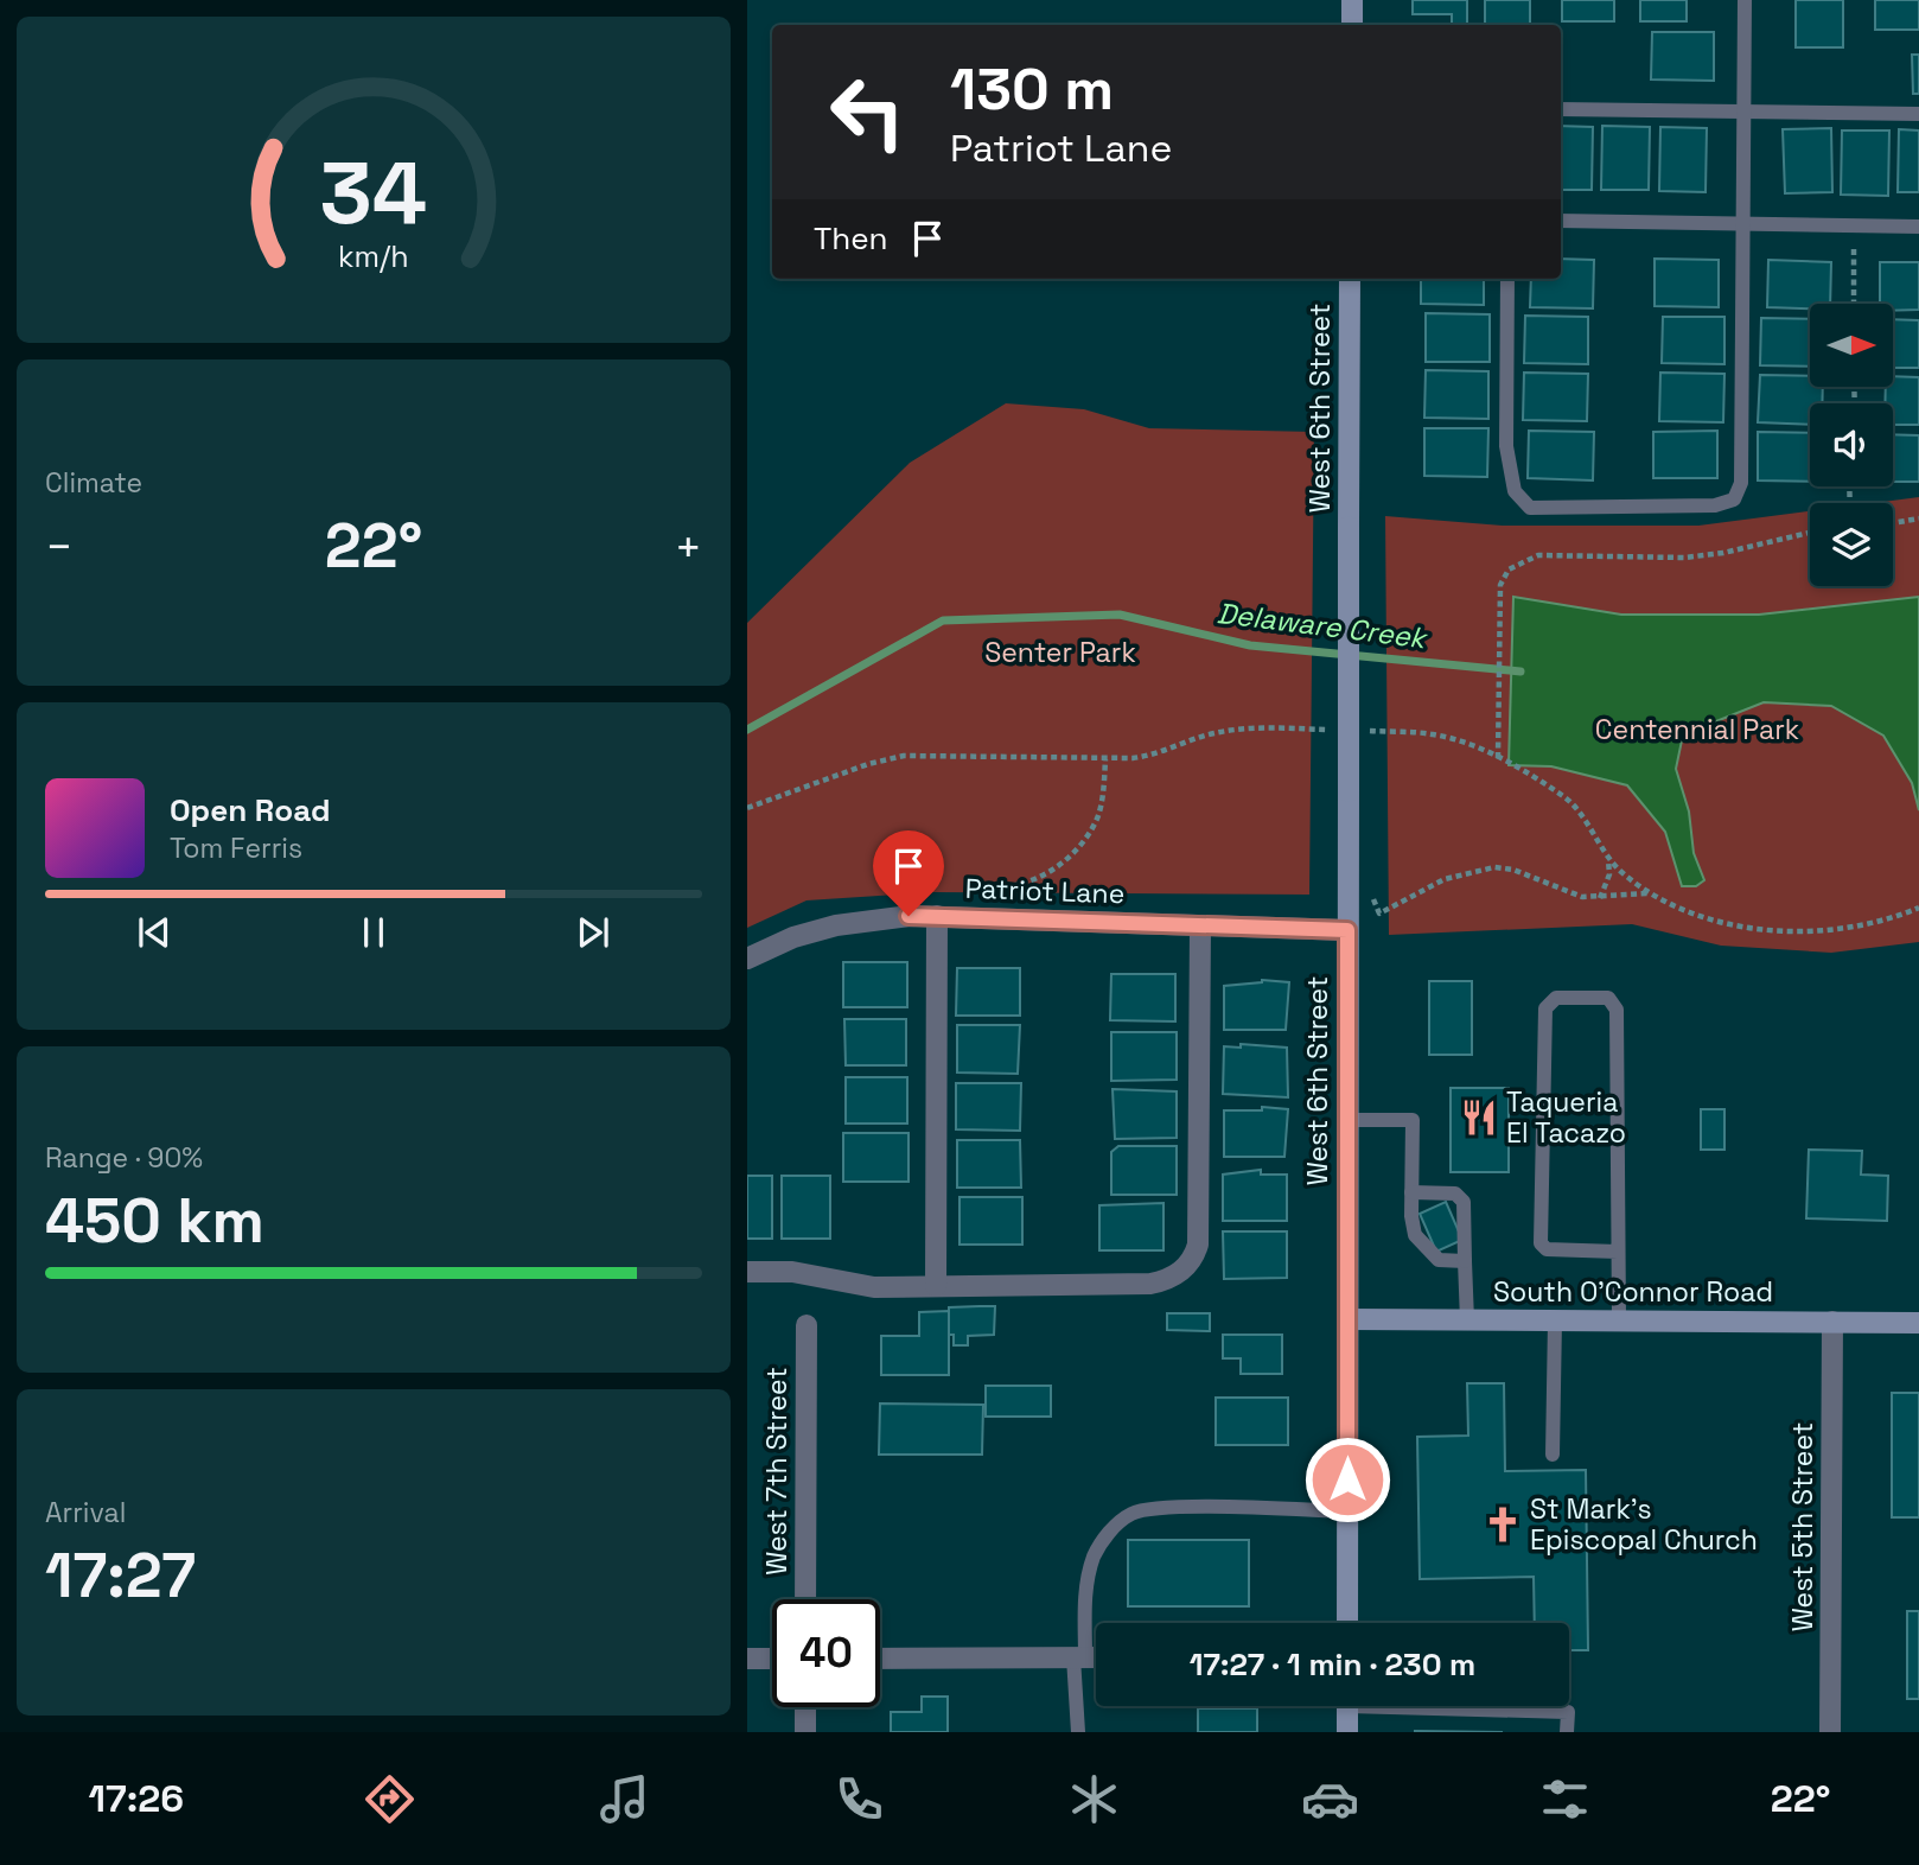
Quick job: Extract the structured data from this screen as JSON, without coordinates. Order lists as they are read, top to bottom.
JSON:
{
  "streets": {
    "street": [
      "West 6th Street",
      "Patriot Lane",
      "South O'Connor Road",
      "West 7th Street",
      "West 5th Street"
    ]
  },
  "crossings": [
    ["West 6th Street", "Patriot Lane"],
    ["West 6th Street", "South O'Connor Road"],
    ["South O'Connor Road", "West 5th Street"]
  ],
  "water": ["Delaware Creek"],
  "parks": ["Senter Park", "Centennial Park"],
  "places": {
    "restaurant": ["Taqueria El Tacazo"],
    "church": ["St Mark's Episcopal Church"]
  },
  "north": "right",
  "page": {
    "turn": ["130 m", "Patriot Lane"],
    "then": "Then",
    "tile": [
      "Climate",
      ["Range · 90%", "450 km"],
      ["Arrival", "17:27"]
    ],
    "heat": ["−", "22°", "+"],
    "song": ["Open Road", "Tom Ferris"],
    "limit": "40",
    "trip": "17:27 · 1 min · 230 m",
    "tabs": ["17:26", "22°"],
    "gauge": ["34", "km/h"]
  }
}
